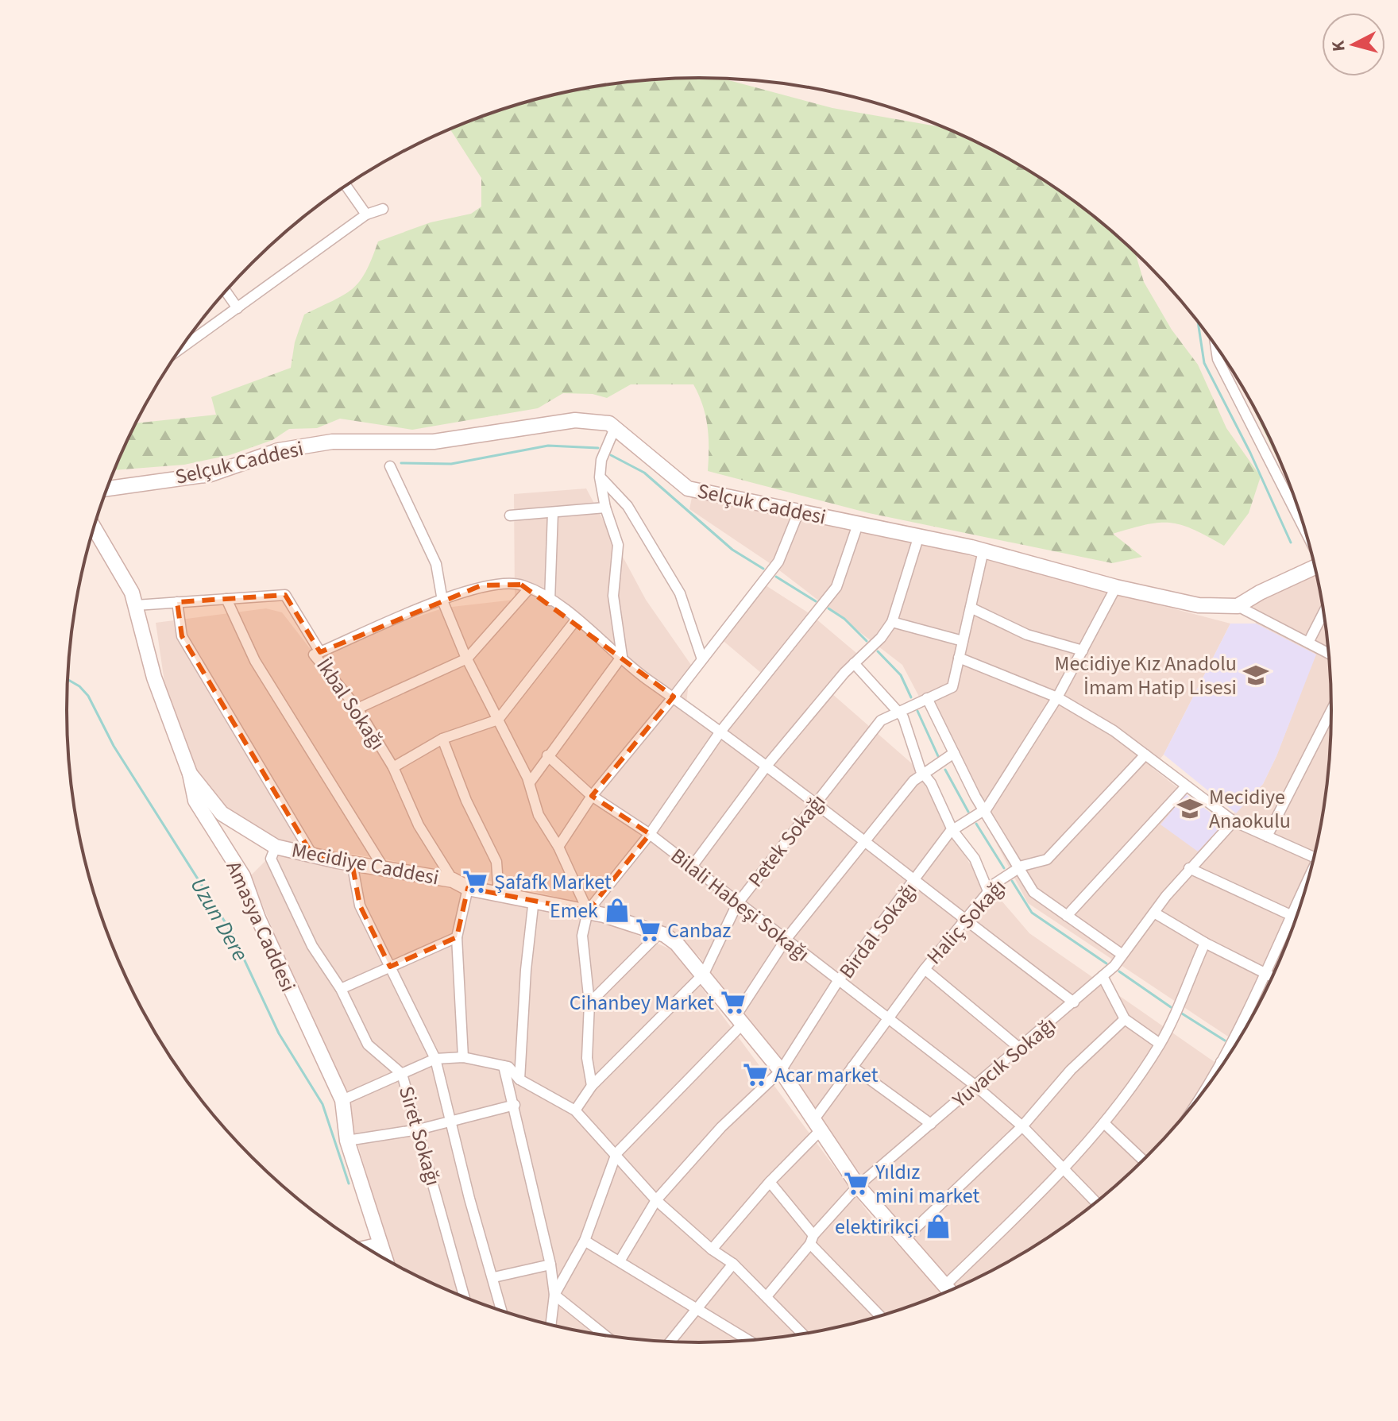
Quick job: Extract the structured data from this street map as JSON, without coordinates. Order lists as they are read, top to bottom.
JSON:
{
  "streets": {
    "street": [
      "Selçuk Caddesi",
      "İkbal Sokağı",
      "Petek Sokağı",
      "Mecidiye Caddesi",
      "Bilali Habeşi Sokağı",
      "Haliç Sokağı",
      "Amasya Caddesi",
      "Birdal Sokağı",
      "Yuvacık Sokağı",
      "Siret Sokağı"
    ]
  },
  "crossings": [
    ["Selçuk Caddesi", "Birdal Sokağı"],
    ["İkbal Sokağı", "Mecidiye Caddesi"],
    ["İkbal Sokağı", "Amasya Caddesi"],
    ["Petek Sokağı", "Mecidiye Caddesi"],
    ["Petek Sokağı", "Bilali Habeşi Sokağı"],
    ["Mecidiye Caddesi", "Haliç Sokağı"],
    ["Mecidiye Caddesi", "Amasya Caddesi"],
    ["Mecidiye Caddesi", "Birdal Sokağı"],
    ["Mecidiye Caddesi", "Yuvacık Sokağı"],
    ["Mecidiye Caddesi", "Siret Sokağı"],
    ["Bilali Habeşi Sokağı", "Haliç Sokağı"],
    ["Bilali Habeşi Sokağı", "Birdal Sokağı"],
    ["Bilali Habeşi Sokağı", "Yuvacık Sokağı"]
  ],
  "water": ["Uzun Dere"],
  "places": {
    "school or university": ["Mecidiye Kız Anadolu İmam Hatip Lisesi", "Mecidiye Anaokulu"],
    "supermarket": [
      "Şafafk Market",
      "Canbaz",
      "Cihanbey Market",
      "Acar market",
      "Yıldız mini market"
    ],
    "shop": ["Emek", "elektirikçi"]
  },
  "north": "left"
}
